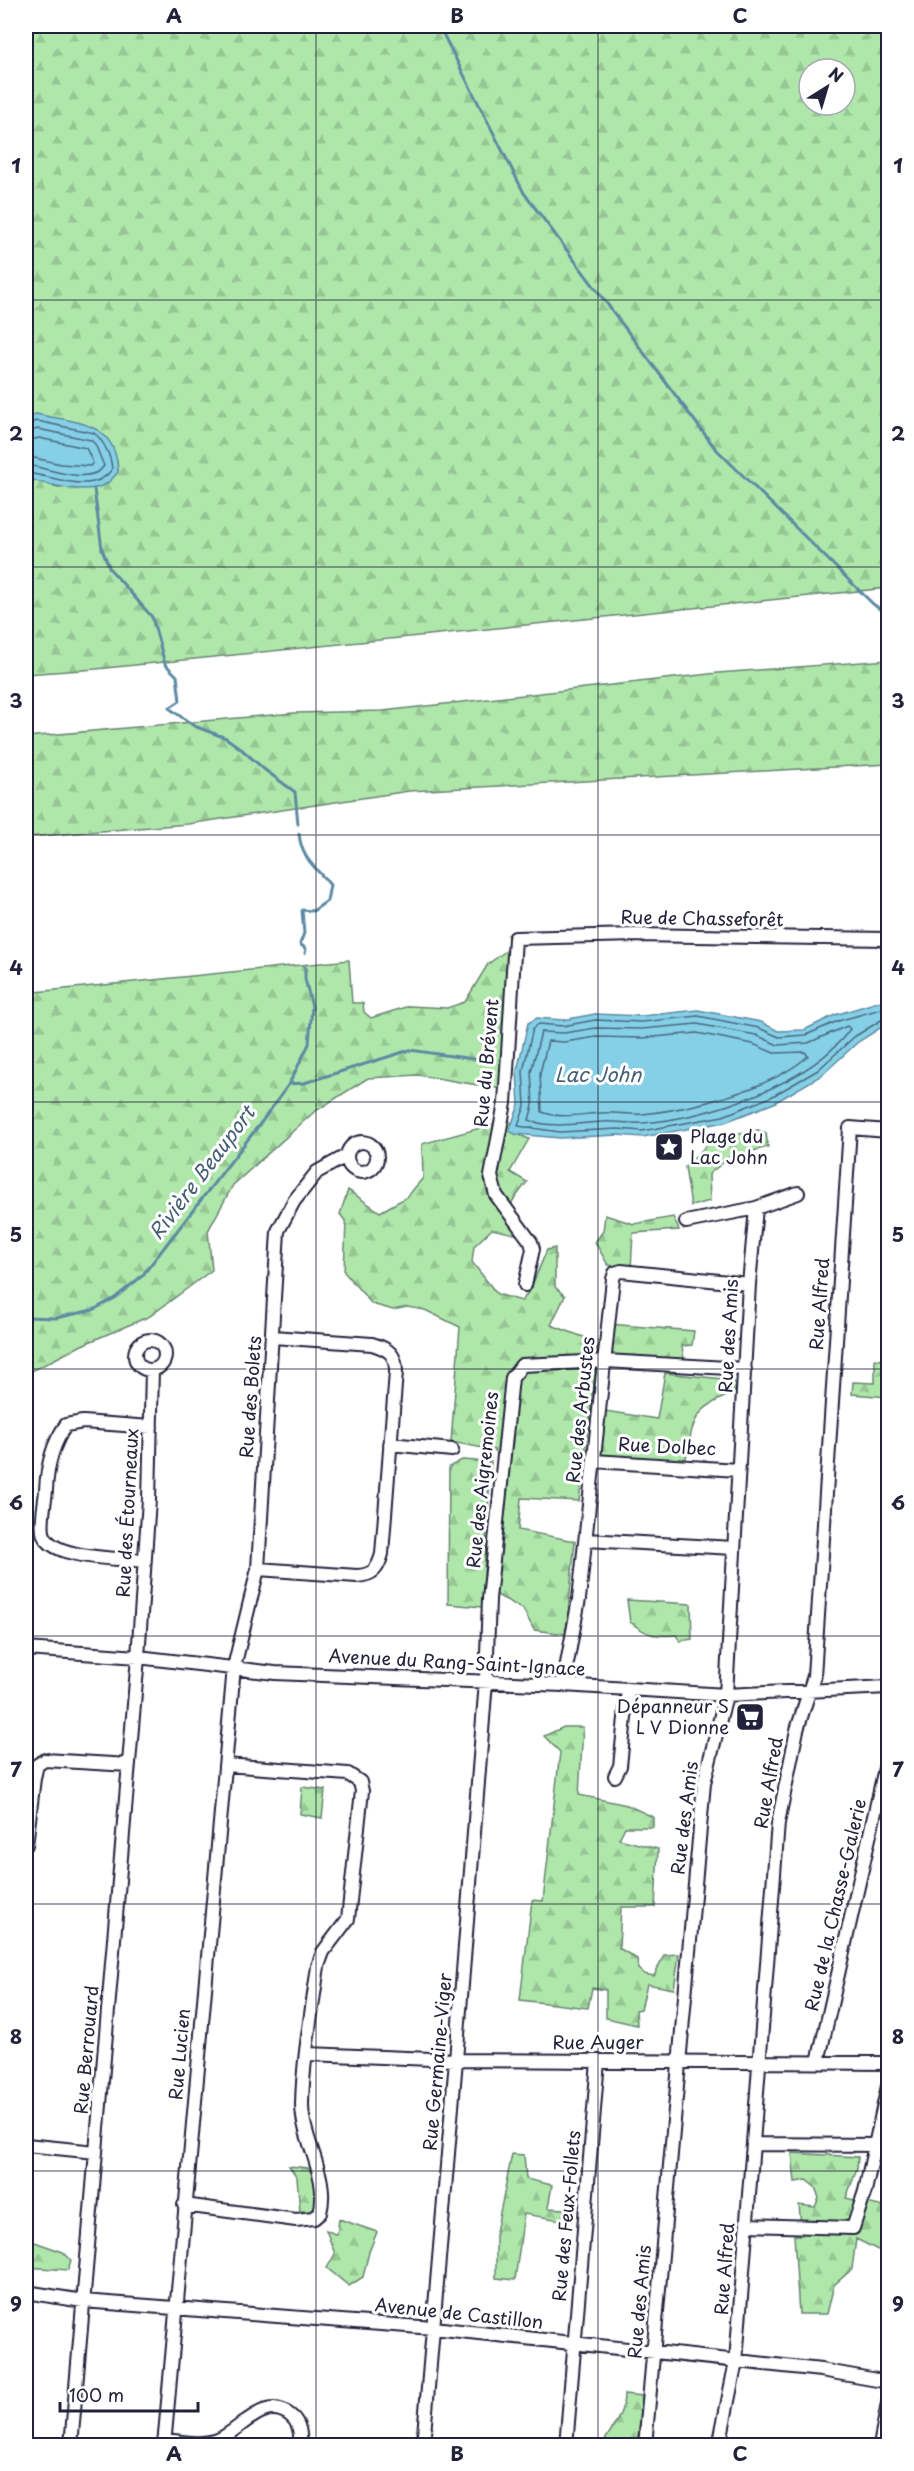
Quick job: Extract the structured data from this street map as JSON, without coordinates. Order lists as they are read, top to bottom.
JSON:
{
  "streets": {
    "street": [
      "Rue de Chasseforêt",
      "Rue du Brévent",
      "Rue Alfred",
      "Rue des Amis",
      "Rue des Bolets",
      "Rue des Arbustes",
      "Rue Dolbec",
      "Rue des Aigremoines",
      "Rue des Étourneaux",
      "Avenue du Rang-Saint-Ignace",
      "Rue de la Chasse-Galerie",
      "Rue Auger",
      "Rue Berrouard",
      "Rue Lucien",
      "Rue Germaine-Viger",
      "Rue des Feux-Follets",
      "Avenue de Castillon"
    ]
  },
  "crossings": [
    ["Rue de Chasseforêt", "Rue du Brévent"],
    ["Rue Alfred", "Avenue du Rang-Saint-Ignace"],
    ["Rue Alfred", "Rue Auger"],
    ["Rue Alfred", "Avenue de Castillon"],
    ["Rue des Amis", "Rue des Arbustes"],
    ["Rue des Amis", "Rue Dolbec"],
    ["Rue des Amis", "Rue des Aigremoines"],
    ["Rue des Amis", "Avenue du Rang-Saint-Ignace"],
    ["Rue des Amis", "Rue Auger"],
    ["Rue des Amis", "Avenue de Castillon"],
    ["Rue des Bolets", "Avenue du Rang-Saint-Ignace"],
    ["Rue des Bolets", "Rue Lucien"],
    ["Rue des Arbustes", "Rue Dolbec"],
    ["Rue des Arbustes", "Rue des Aigremoines"],
    ["Rue des Arbustes", "Avenue du Rang-Saint-Ignace"],
    ["Rue des Aigremoines", "Avenue du Rang-Saint-Ignace"],
    ["Rue des Aigremoines", "Rue Germaine-Viger"],
    ["Rue des Étourneaux", "Avenue du Rang-Saint-Ignace"],
    ["Rue des Étourneaux", "Rue Berrouard"],
    ["Avenue du Rang-Saint-Ignace", "Rue Berrouard"],
    ["Avenue du Rang-Saint-Ignace", "Rue Lucien"],
    ["Avenue du Rang-Saint-Ignace", "Rue Germaine-Viger"],
    ["Rue de la Chasse-Galerie", "Rue Auger"],
    ["Rue Auger", "Rue Germaine-Viger"],
    ["Rue Auger", "Rue des Feux-Follets"],
    ["Rue Berrouard", "Avenue de Castillon"],
    ["Rue Lucien", "Avenue de Castillon"],
    ["Rue Germaine-Viger", "Avenue de Castillon"],
    ["Rue des Feux-Follets", "Avenue de Castillon"]
  ],
  "water": ["Lac John", "Rivière Beauport"],
  "places": {
    "place": ["Plage du Lac John"],
    "supermarket": ["Dépanneur S L V Dionne"]
  },
  "scale_bar": "100 m",
  "north": "top right",
  "grid": {
    "columns": ["A", "B", "C"],
    "rows": [
      "1",
      "2",
      "3",
      "4",
      "5",
      "6",
      "7",
      "8",
      "9"
    ]
  }
}
